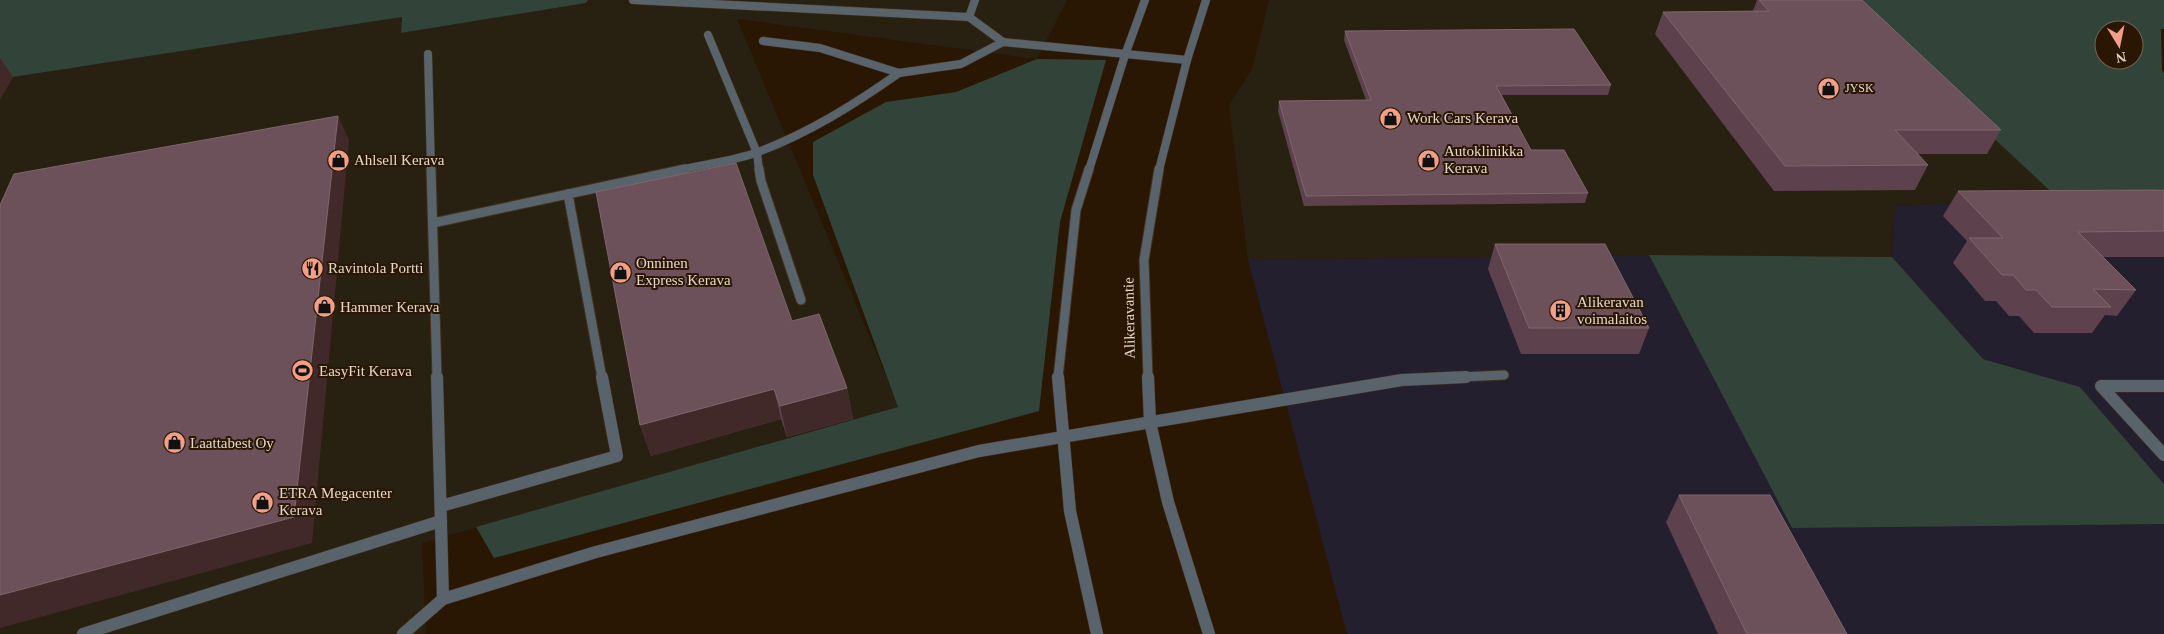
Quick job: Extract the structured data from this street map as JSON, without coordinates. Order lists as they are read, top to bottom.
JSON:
{
  "streets": {
    "street": ["Alikeravantie"]
  },
  "places": {
    "shop": [
      "JYSK",
      "Work Cars Kerava",
      "Ahlsell Kerava",
      "Autoklinikka Kerava",
      "Onninen Express Kerava",
      "Hammer Kerava",
      "Laattabest Oy",
      "ETRA Megacenter Kerava"
    ],
    "restaurant": ["Ravintola Portti"],
    "building": ["Alikeravan voimalaitos"],
    "sports": ["EasyFit Kerava"]
  },
  "north": "bottom"
}
